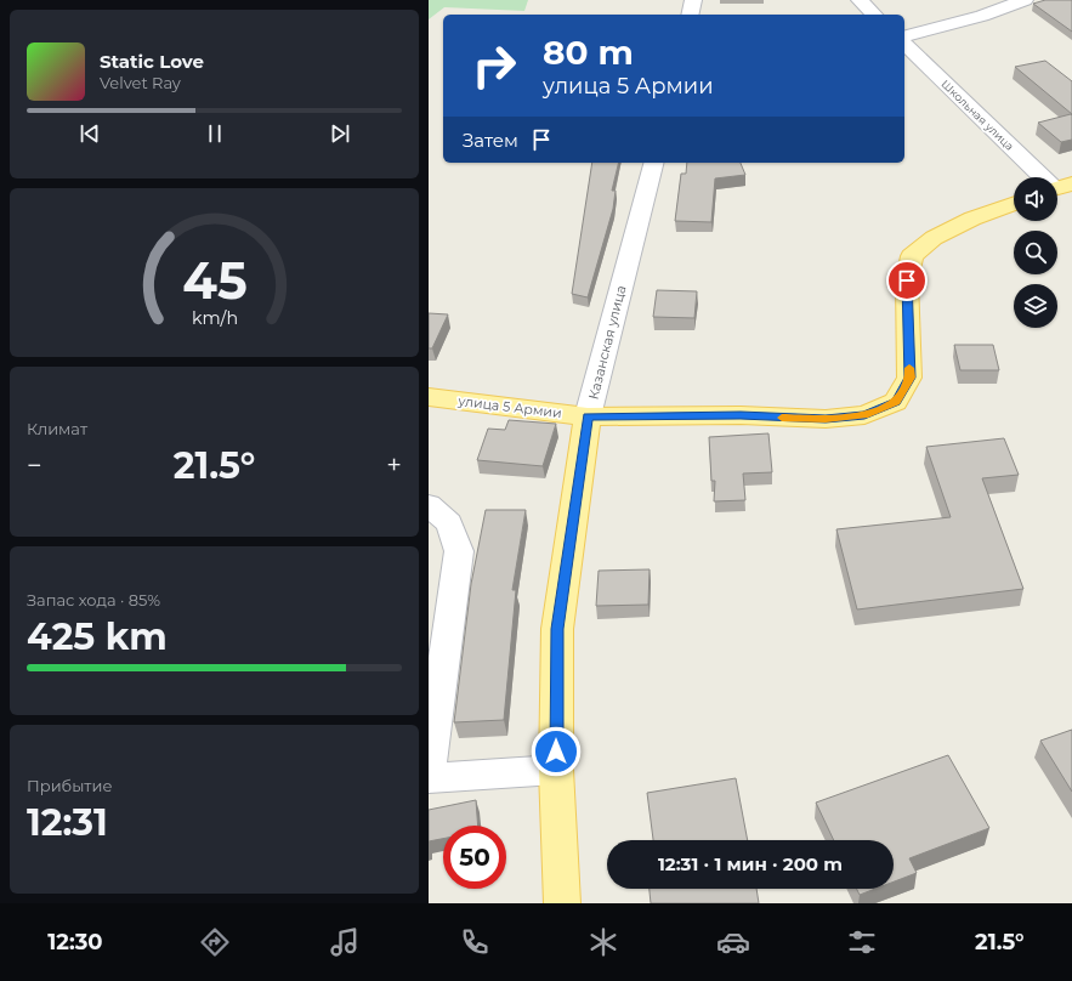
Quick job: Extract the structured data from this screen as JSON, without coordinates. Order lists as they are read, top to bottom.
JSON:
{
  "streets": {
    "main road": ["Казанская улица", "улица 5 Армии"],
    "street": ["Школьная улица"]
  },
  "crossings": [
    ["Казанская улица", "улица 5 Армии"]
  ],
  "page": {
    "turn": ["80 m", "улица 5 Армии"],
    "song": ["Static Love", "Velvet Ray"],
    "then": "Затем",
    "tile": [
      "Климат",
      ["Запас хода · 85%", "425 km"],
      ["Прибытие", "12:31"]
    ],
    "heat": ["−", "21.5°", "+"],
    "limit": "50",
    "trip": "12:31 · 1 мин · 200 m",
    "tabs": ["12:30", "21.5°"],
    "gauge": ["45", "km/h"]
  }
}
